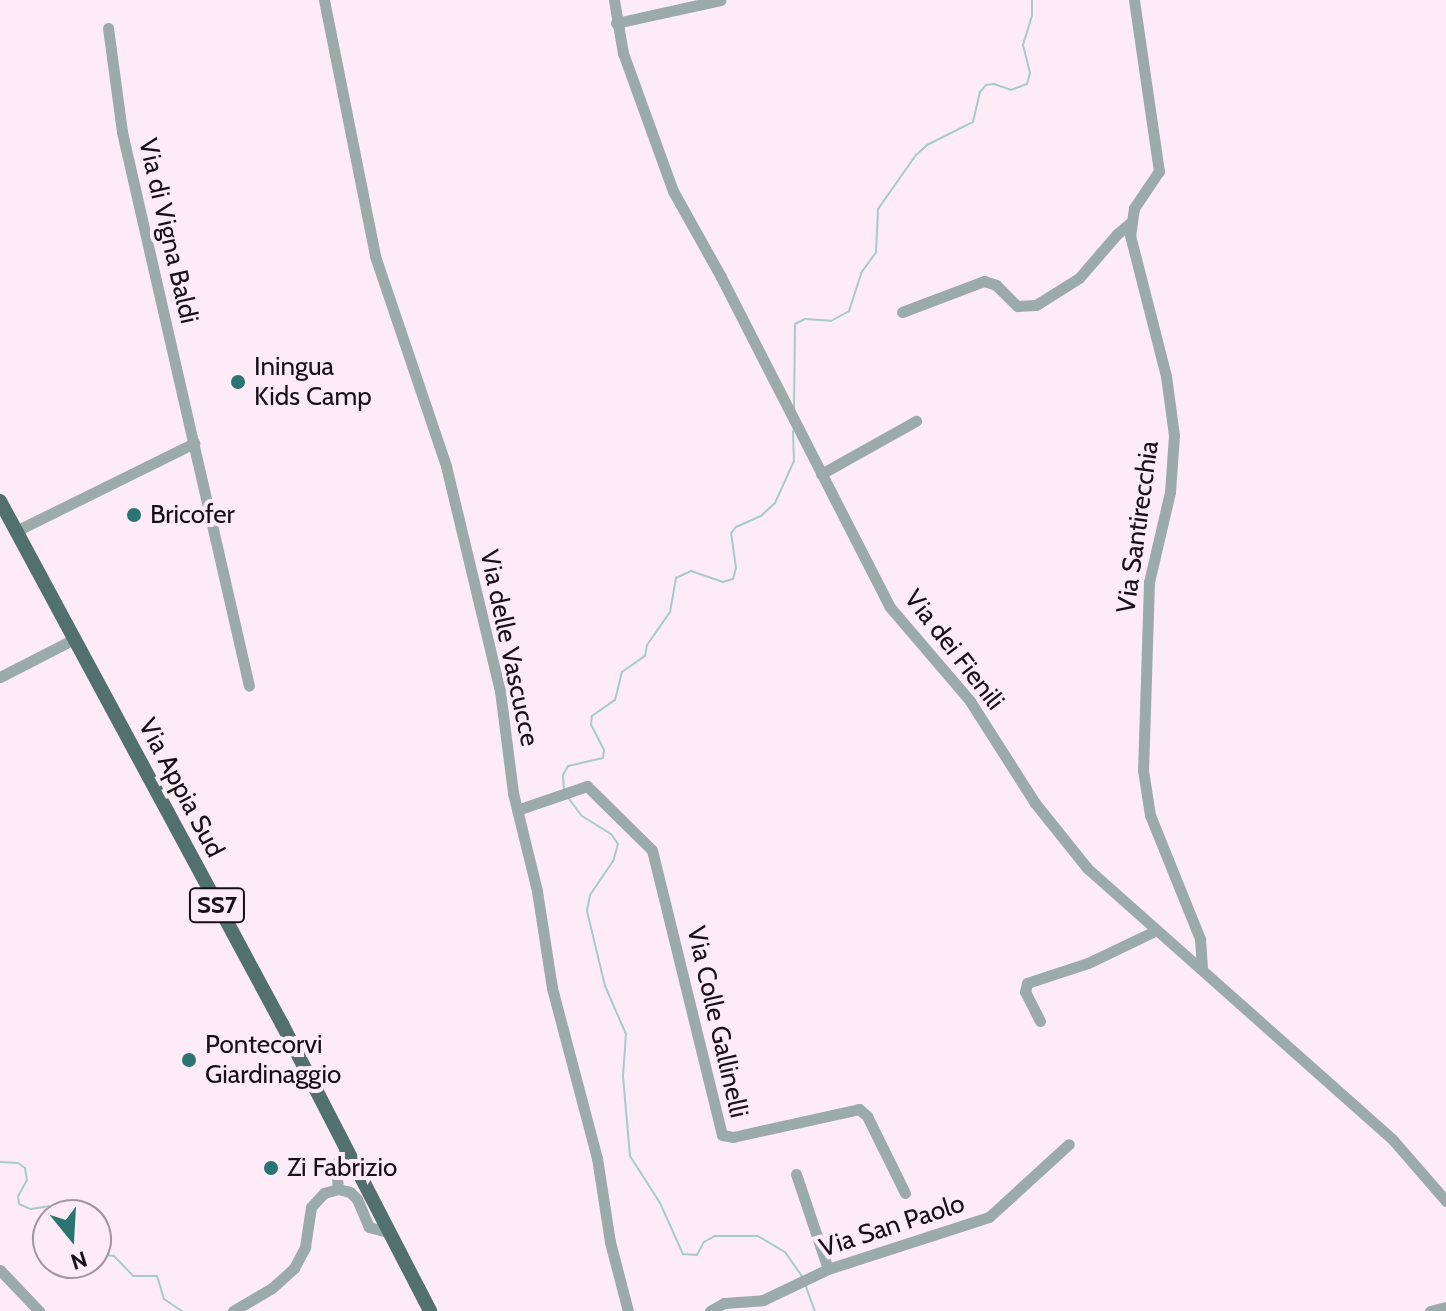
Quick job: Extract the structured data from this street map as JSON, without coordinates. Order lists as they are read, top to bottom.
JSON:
{
  "streets": {
    "main road": ["Via Appia Sud", "SS7"],
    "street": [
      "Via di Vigna Baldi",
      "Via Santirecchia",
      "Via delle Vascucce",
      "Via dei Fienili",
      "Via Colle Gallinelli",
      "Via San Paolo"
    ]
  },
  "crossings": [
    ["Via Santirecchia", "Via dei Fienili"],
    ["Via delle Vascucce", "Via Colle Gallinelli"]
  ],
  "places": [
    "Iningua Kids Camp",
    "Bricofer",
    "Pontecorvi Giardinaggio",
    "Zi Fabrizio"
  ],
  "north": "bottom"
}
